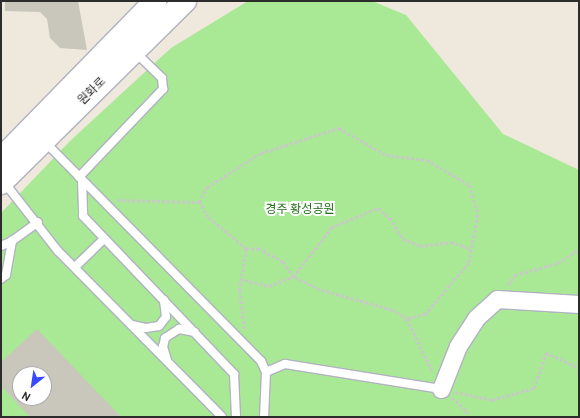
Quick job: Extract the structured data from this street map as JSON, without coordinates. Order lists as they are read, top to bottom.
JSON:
{
  "streets": {
    "main road": ["원화로"]
  },
  "parks": ["경주 황성공원"],
  "north": "bottom left"
}
